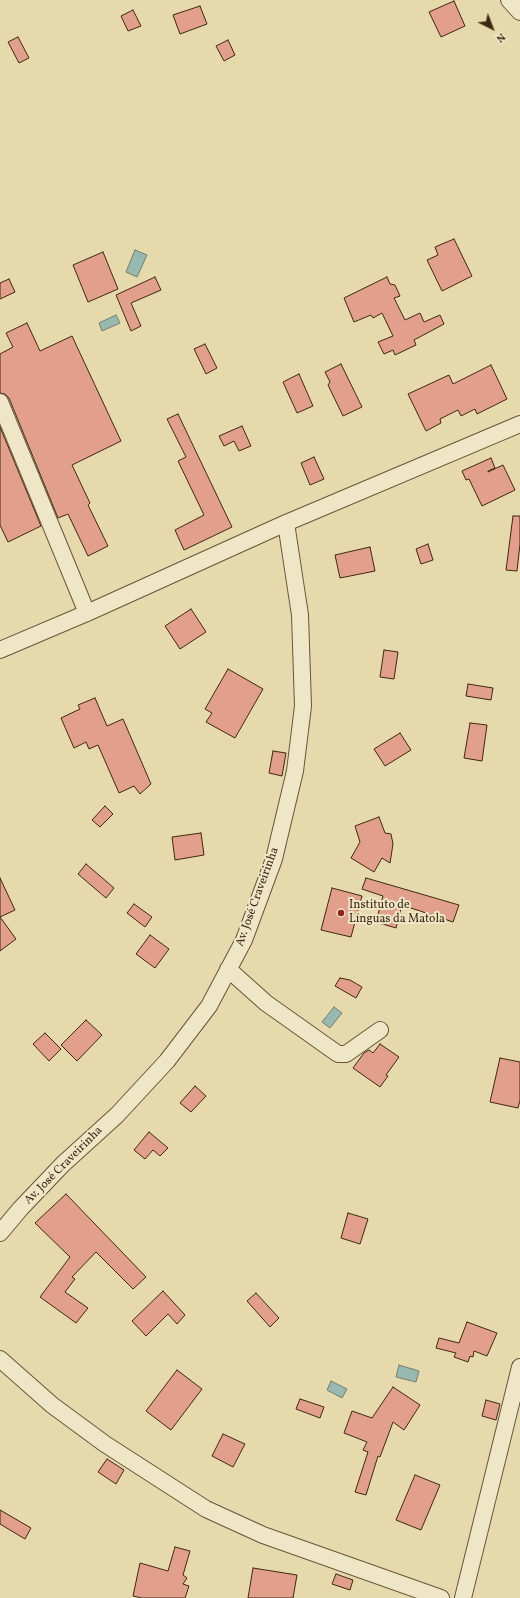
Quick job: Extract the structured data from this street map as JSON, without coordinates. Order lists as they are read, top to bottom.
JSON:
{
  "streets": {
    "street": ["Av. José Craveirinha"]
  },
  "places": ["Instituto de Línguas da Matola"],
  "north": "bottom right"
}
